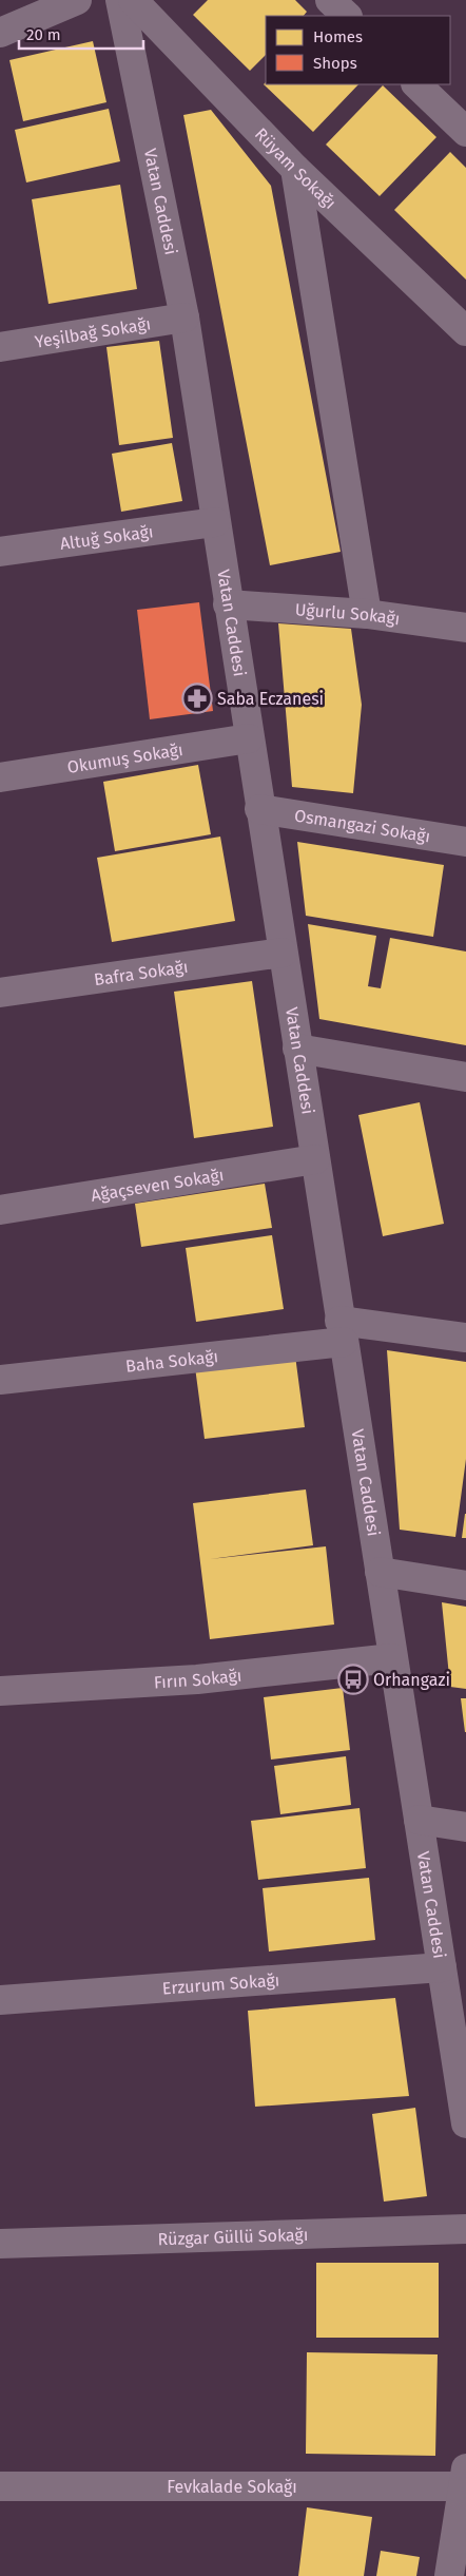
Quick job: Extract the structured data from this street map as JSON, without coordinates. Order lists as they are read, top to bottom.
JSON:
{
  "streets": {
    "street": [
      "Rüyam Sokağı",
      "Vatan Caddesi",
      "Yeşilbağ Sokağı",
      "Altuğ Sokağı",
      "Uğurlu Sokağı",
      "Okumuş Sokağı",
      "Osmangazi Sokağı",
      "Bafra Sokağı",
      "Ağaçseven Sokağı",
      "Baha Sokağı",
      "Fırın Sokağı",
      "Erzurum Sokağı",
      "Rüzgar Güllü Sokağı",
      "Fevkalade Sokağı"
    ]
  },
  "crossings": [
    ["Vatan Caddesi", "Yeşilbağ Sokağı"],
    ["Vatan Caddesi", "Altuğ Sokağı"],
    ["Vatan Caddesi", "Uğurlu Sokağı"],
    ["Vatan Caddesi", "Okumuş Sokağı"],
    ["Vatan Caddesi", "Osmangazi Sokağı"],
    ["Vatan Caddesi", "Bafra Sokağı"],
    ["Vatan Caddesi", "Ağaçseven Sokağı"],
    ["Vatan Caddesi", "Baha Sokağı"],
    ["Vatan Caddesi", "Fırın Sokağı"],
    ["Vatan Caddesi", "Erzurum Sokağı"]
  ],
  "places": {
    "pharmacy": ["Saba Eczanesi"],
    "bus stop": ["Orhangazi"]
  },
  "legend": ["Homes", "Shops"],
  "scale_bar": "20 m"
}
